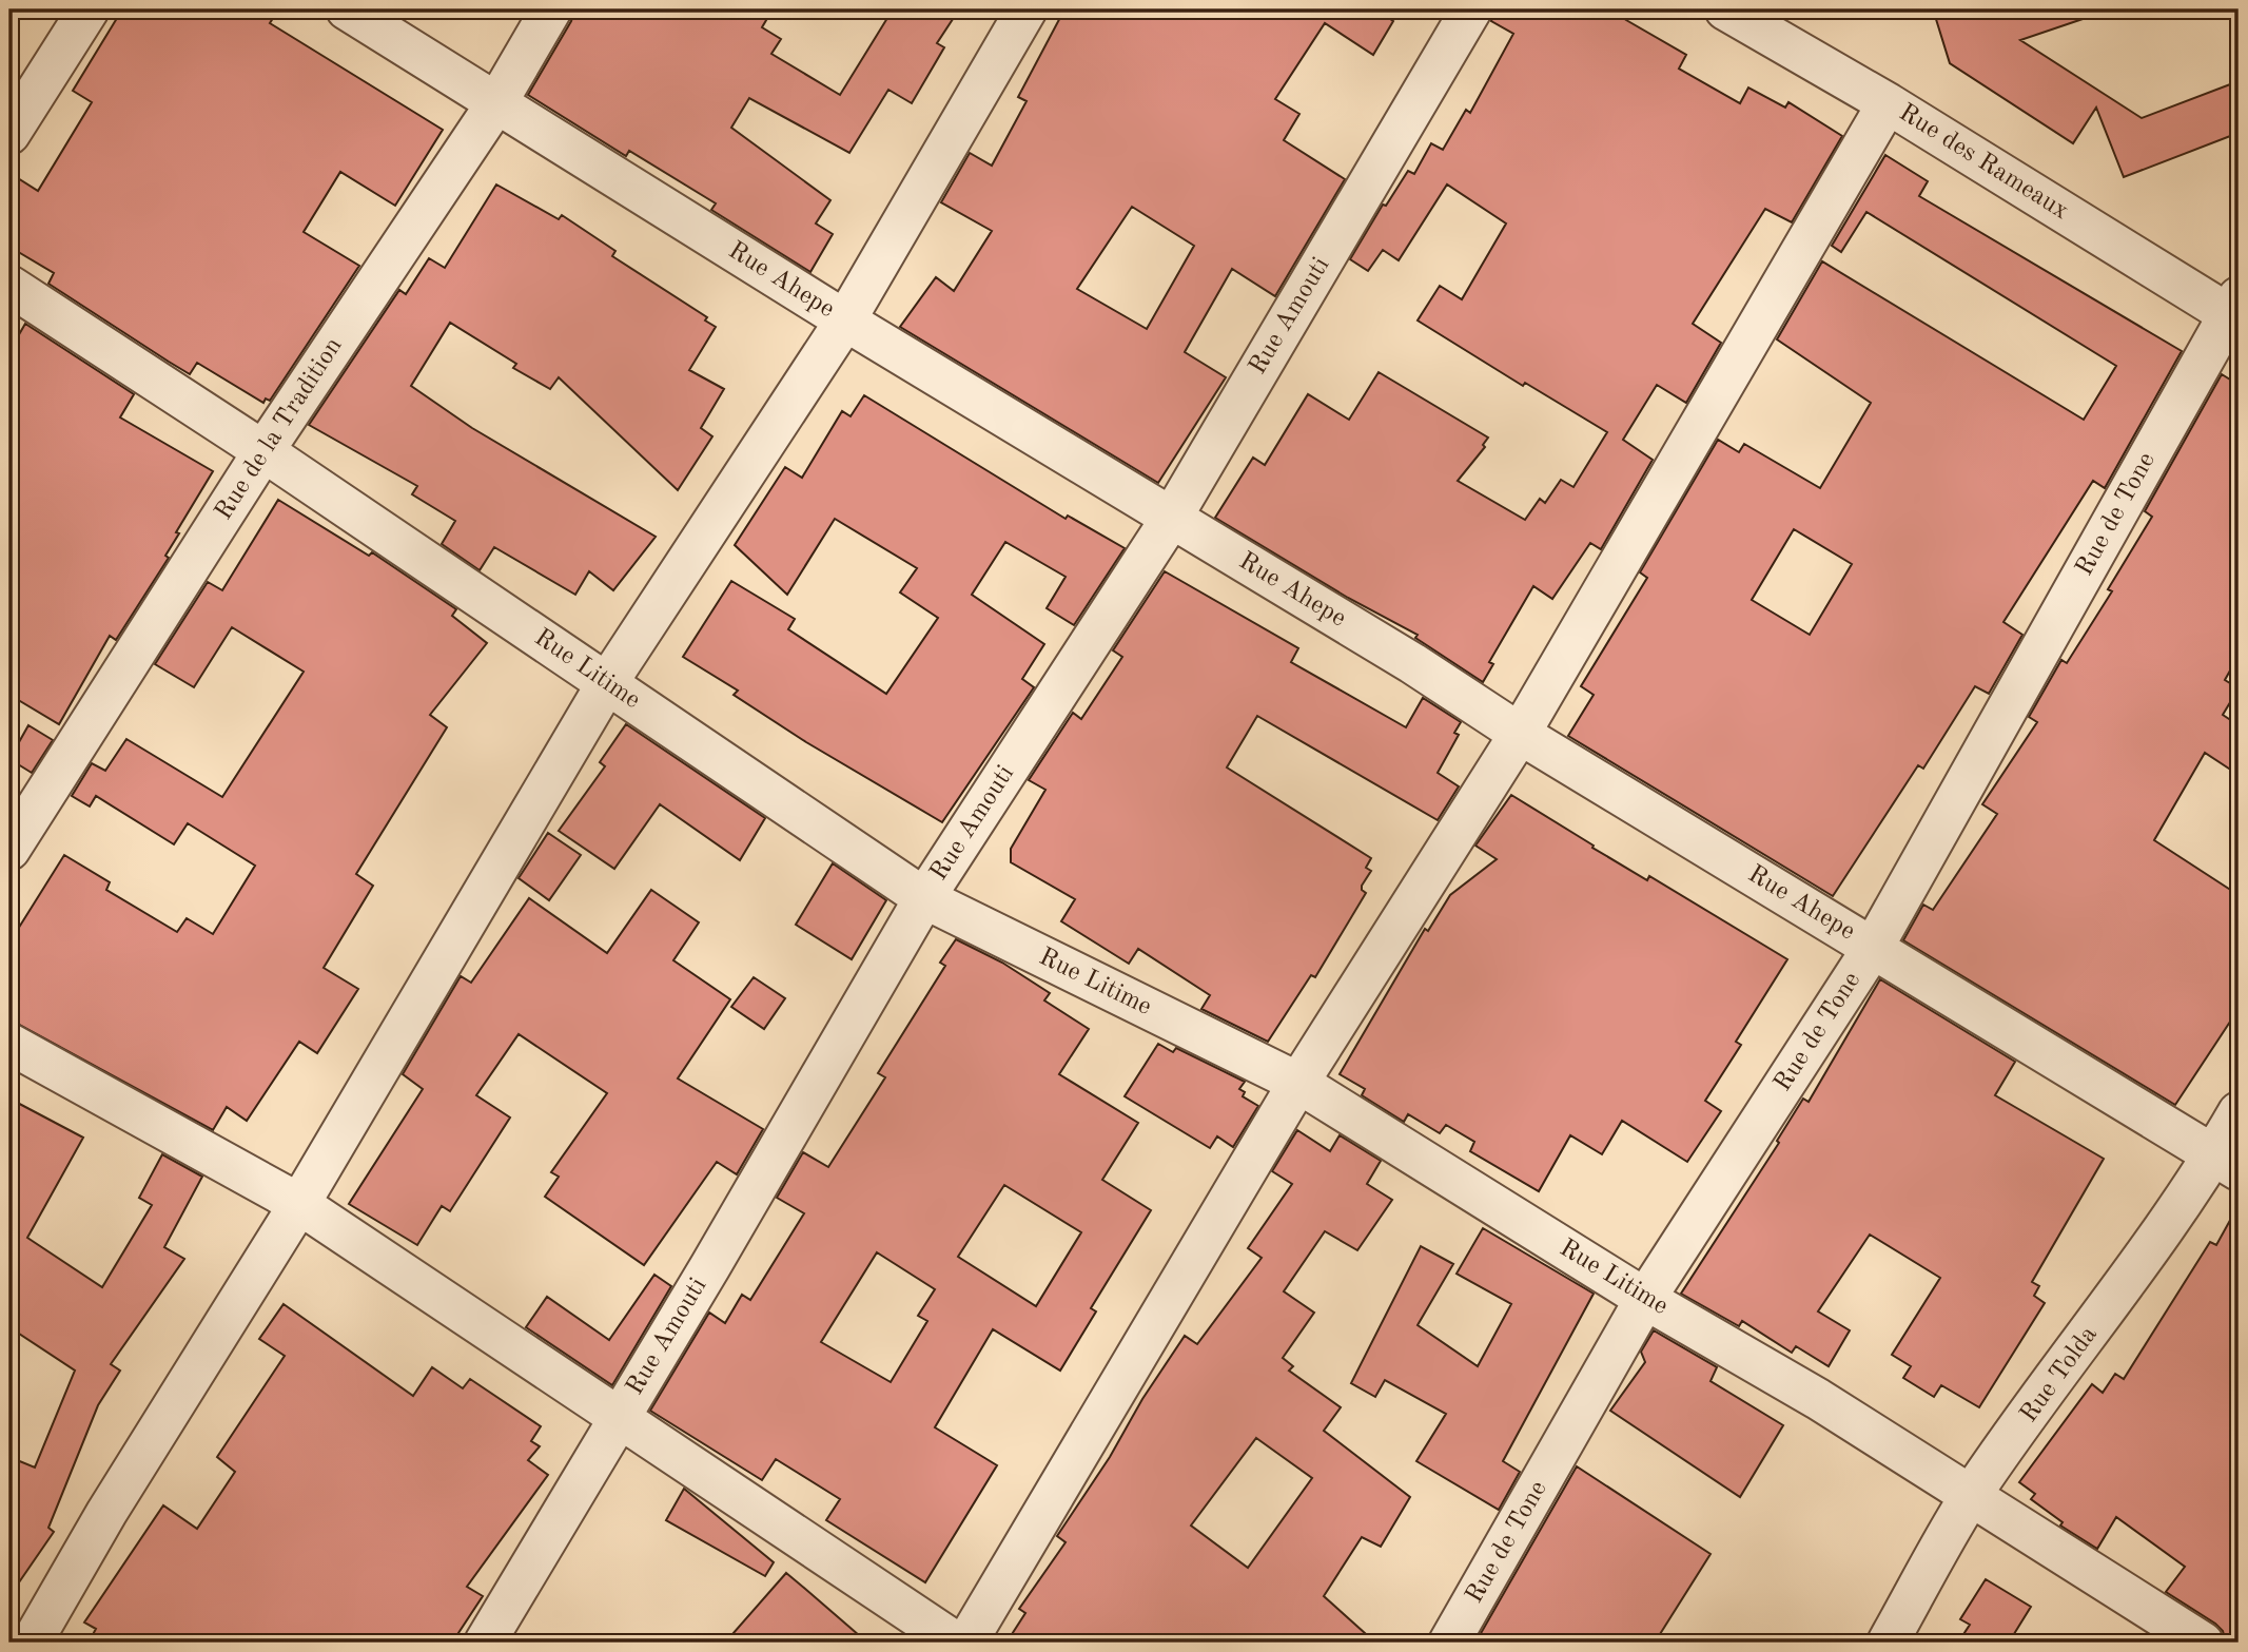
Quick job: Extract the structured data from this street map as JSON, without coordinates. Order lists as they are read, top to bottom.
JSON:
{
  "streets": {
    "street": [
      "Rue des Rameaux",
      "Rue Ahepe",
      "Rue Amouti",
      "Rue de la Tradition",
      "Rue de Tone",
      "Rue Litime",
      "Rue Tolda"
    ]
  },
  "crossings": [
    ["Rue des Rameaux", "Rue de Tone"],
    ["Rue Ahepe", "Rue Amouti"],
    ["Rue Ahepe", "Rue de la Tradition"],
    ["Rue Ahepe", "Rue de Tone"],
    ["Rue Ahepe", "Rue Tolda"],
    ["Rue Amouti", "Rue Litime"],
    ["Rue de la Tradition", "Rue Litime"],
    ["Rue de Tone", "Rue Litime"],
    ["Rue Litime", "Rue Tolda"]
  ]
}
